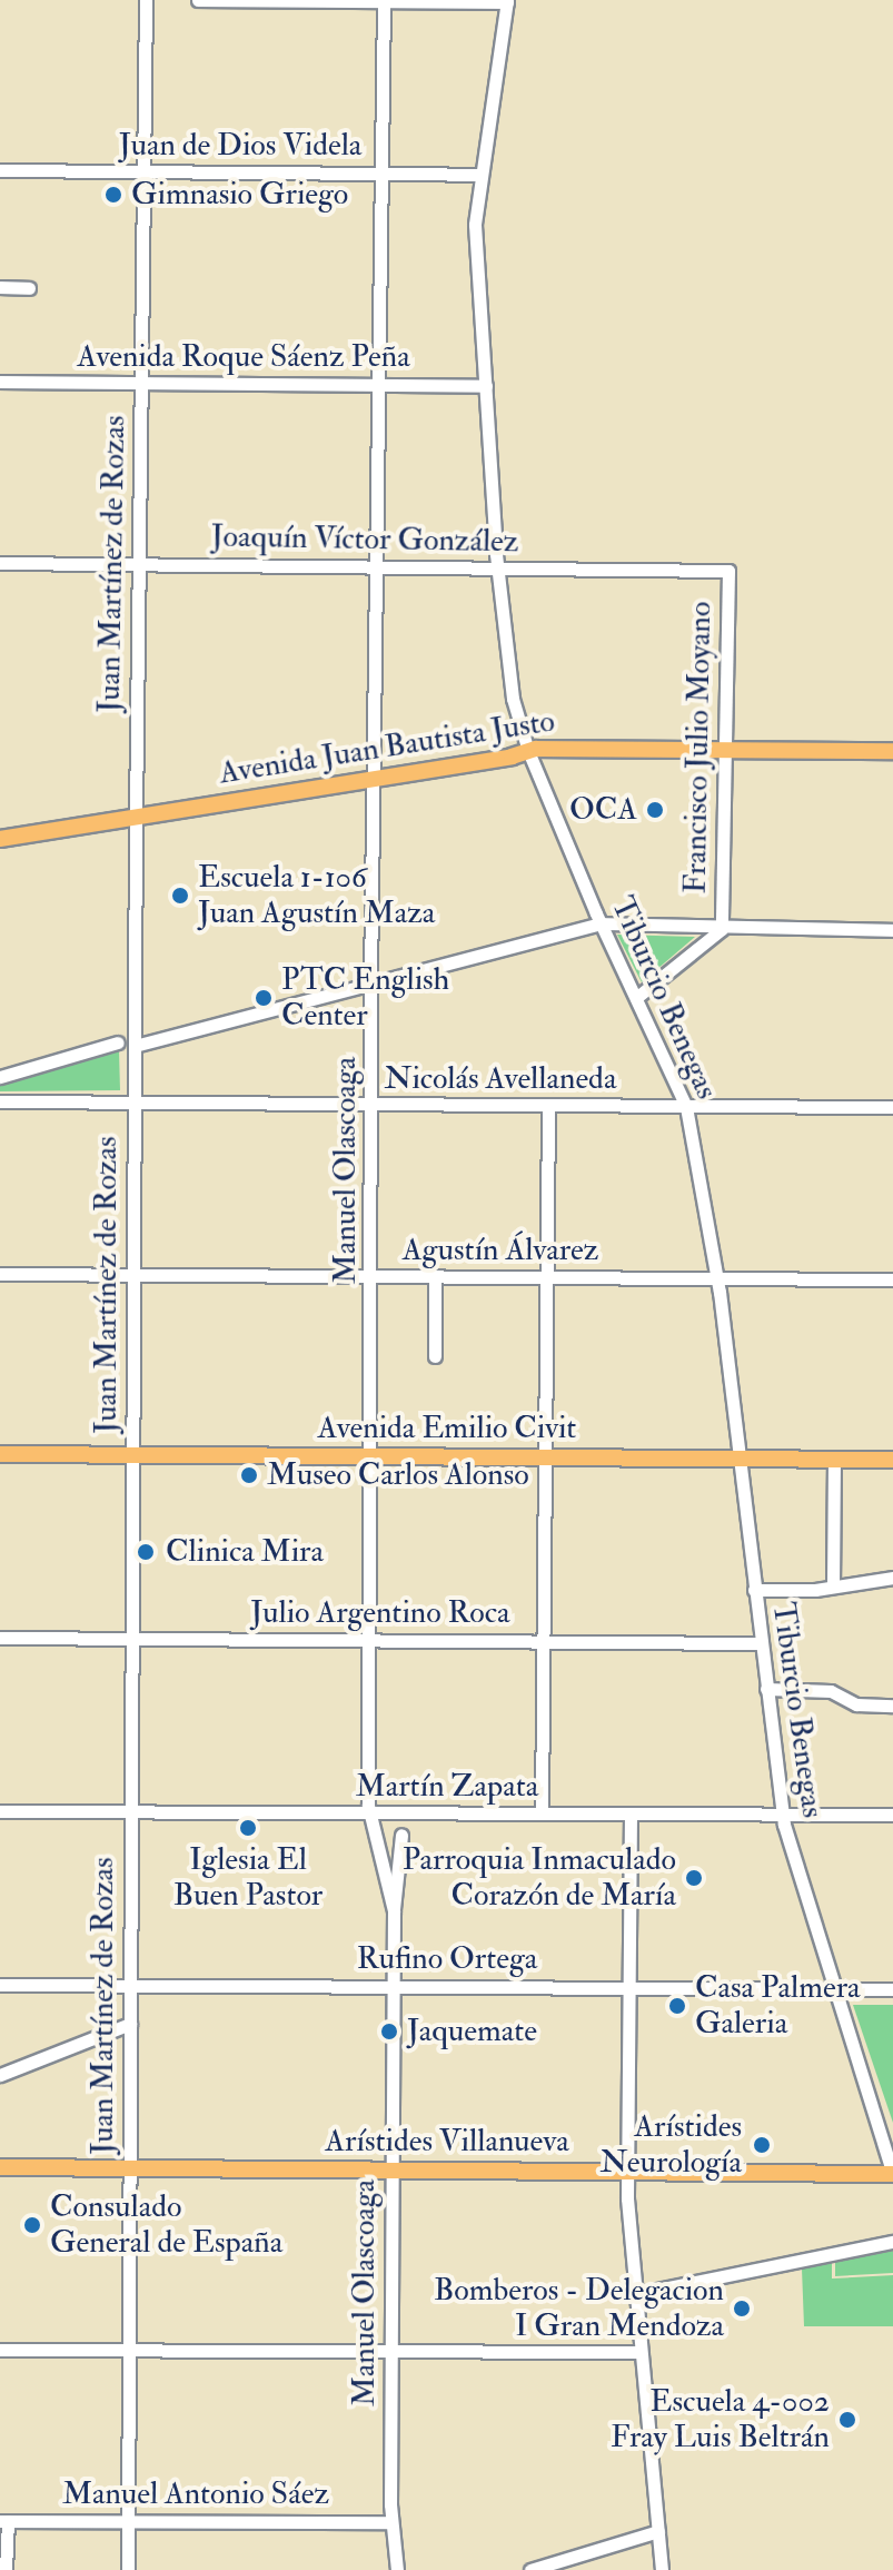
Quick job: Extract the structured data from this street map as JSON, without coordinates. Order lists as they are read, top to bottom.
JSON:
{
  "streets": {
    "main road": ["Avenida Juan Bautista Justo", "Avenida Emilio Civit", "Arístides Villanueva"],
    "street": [
      "Juan de Dios Videla",
      "Avenida Roque Sáenz Peña",
      "Joaquín Víctor González",
      "Juan Martínez de Rozas",
      "Francisco Julio Moyano",
      "Tiburcio Benegas",
      "Nicolás Avellaneda",
      "Manuel Olascoaga",
      "Agustín Álvarez",
      "Julio Argentino Roca",
      "Martín Zapata",
      "Rufino Ortega",
      "Manuel Antonio Sáez"
    ]
  },
  "crossings": [
    ["Juan de Dios Videla", "Juan Martínez de Rozas"],
    ["Juan de Dios Videla", "Tiburcio Benegas"],
    ["Juan de Dios Videla", "Manuel Olascoaga"],
    ["Avenida Roque Sáenz Peña", "Juan Martínez de Rozas"],
    ["Avenida Roque Sáenz Peña", "Tiburcio Benegas"],
    ["Avenida Roque Sáenz Peña", "Manuel Olascoaga"],
    ["Joaquín Víctor González", "Juan Martínez de Rozas"],
    ["Joaquín Víctor González", "Francisco Julio Moyano"],
    ["Joaquín Víctor González", "Tiburcio Benegas"],
    ["Joaquín Víctor González", "Manuel Olascoaga"],
    ["Juan Martínez de Rozas", "Avenida Juan Bautista Justo"],
    ["Juan Martínez de Rozas", "Nicolás Avellaneda"],
    ["Juan Martínez de Rozas", "Agustín Álvarez"],
    ["Juan Martínez de Rozas", "Avenida Emilio Civit"],
    ["Juan Martínez de Rozas", "Julio Argentino Roca"],
    ["Juan Martínez de Rozas", "Martín Zapata"],
    ["Juan Martínez de Rozas", "Rufino Ortega"],
    ["Juan Martínez de Rozas", "Arístides Villanueva"],
    ["Juan Martínez de Rozas", "Manuel Antonio Sáez"],
    ["Avenida Juan Bautista Justo", "Francisco Julio Moyano"],
    ["Avenida Juan Bautista Justo", "Tiburcio Benegas"],
    ["Avenida Juan Bautista Justo", "Manuel Olascoaga"],
    ["Tiburcio Benegas", "Nicolás Avellaneda"],
    ["Tiburcio Benegas", "Agustín Álvarez"],
    ["Tiburcio Benegas", "Avenida Emilio Civit"],
    ["Tiburcio Benegas", "Julio Argentino Roca"],
    ["Tiburcio Benegas", "Martín Zapata"],
    ["Tiburcio Benegas", "Rufino Ortega"],
    ["Tiburcio Benegas", "Arístides Villanueva"],
    ["Nicolás Avellaneda", "Manuel Olascoaga"],
    ["Manuel Olascoaga", "Agustín Álvarez"],
    ["Manuel Olascoaga", "Avenida Emilio Civit"],
    ["Manuel Olascoaga", "Julio Argentino Roca"],
    ["Manuel Olascoaga", "Martín Zapata"],
    ["Manuel Olascoaga", "Rufino Ortega"],
    ["Manuel Olascoaga", "Arístides Villanueva"],
    ["Manuel Olascoaga", "Manuel Antonio Sáez"]
  ],
  "places": [
    "Gimnasio Griego",
    "OCA",
    "Escuela 1-106 Juan Agustín Maza",
    "PTC English Center",
    "Museo Carlos Alonso",
    "Clinica Mira",
    "Iglesia El Buen Pastor",
    "Parroquia Inmaculado Corazón de María",
    "Casa Palmera Galeria",
    "Jaquemate",
    "Arístides Neurología",
    "Consulado General de España",
    "Bomberos - Delegacion I Gran Mendoza",
    "Escuela 4-002 Fray Luis Beltrán"
  ]
}
